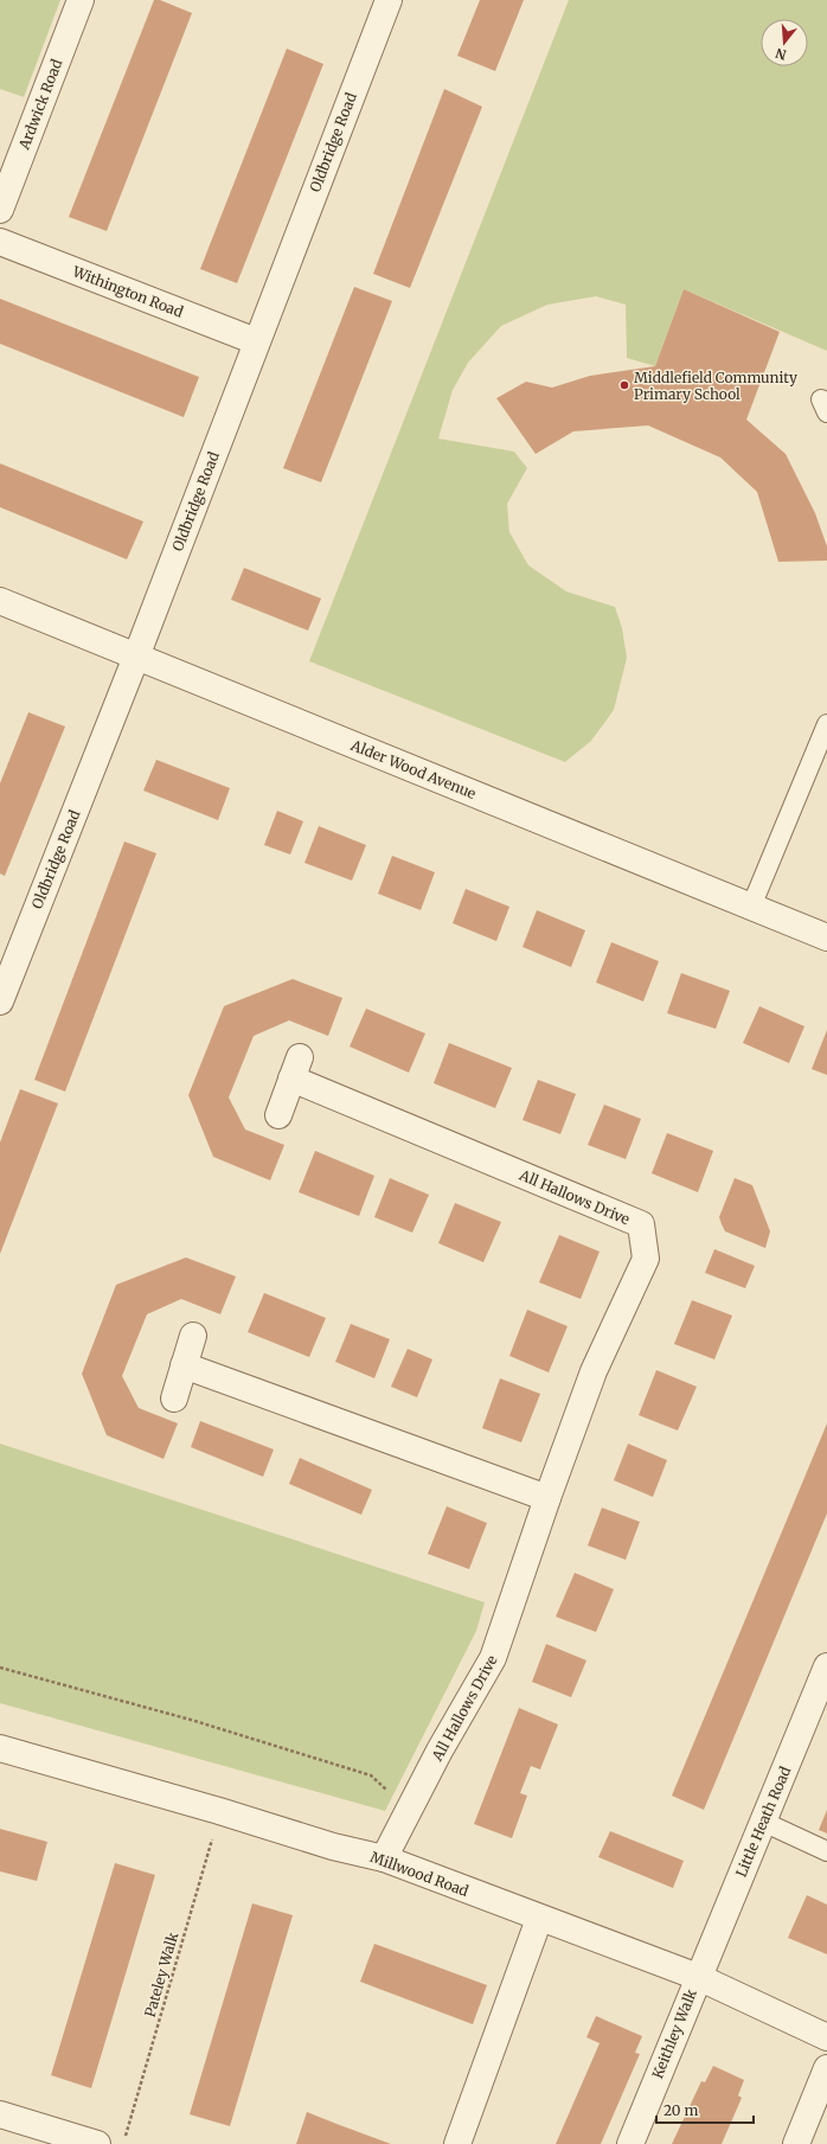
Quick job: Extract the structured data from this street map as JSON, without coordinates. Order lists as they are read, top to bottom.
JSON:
{
  "streets": {
    "street": [
      "Ardwick Road",
      "Oldbridge Road",
      "Withington Road",
      "Alder Wood Avenue",
      "All Hallows Drive",
      "Little Heath Road",
      "Millwood Road",
      "Keithley Walk"
    ],
    "path": ["Pateley Walk"]
  },
  "crossings": [
    ["Oldbridge Road", "Withington Road"],
    ["Oldbridge Road", "Alder Wood Avenue"],
    ["All Hallows Drive", "Millwood Road"],
    ["Little Heath Road", "Millwood Road"],
    ["Little Heath Road", "Keithley Walk"],
    ["Millwood Road", "Pateley Walk"],
    ["Millwood Road", "Keithley Walk"]
  ],
  "places": ["Middlefield Community Primary School"],
  "scale_bar": "20 m",
  "north": "bottom"
}
